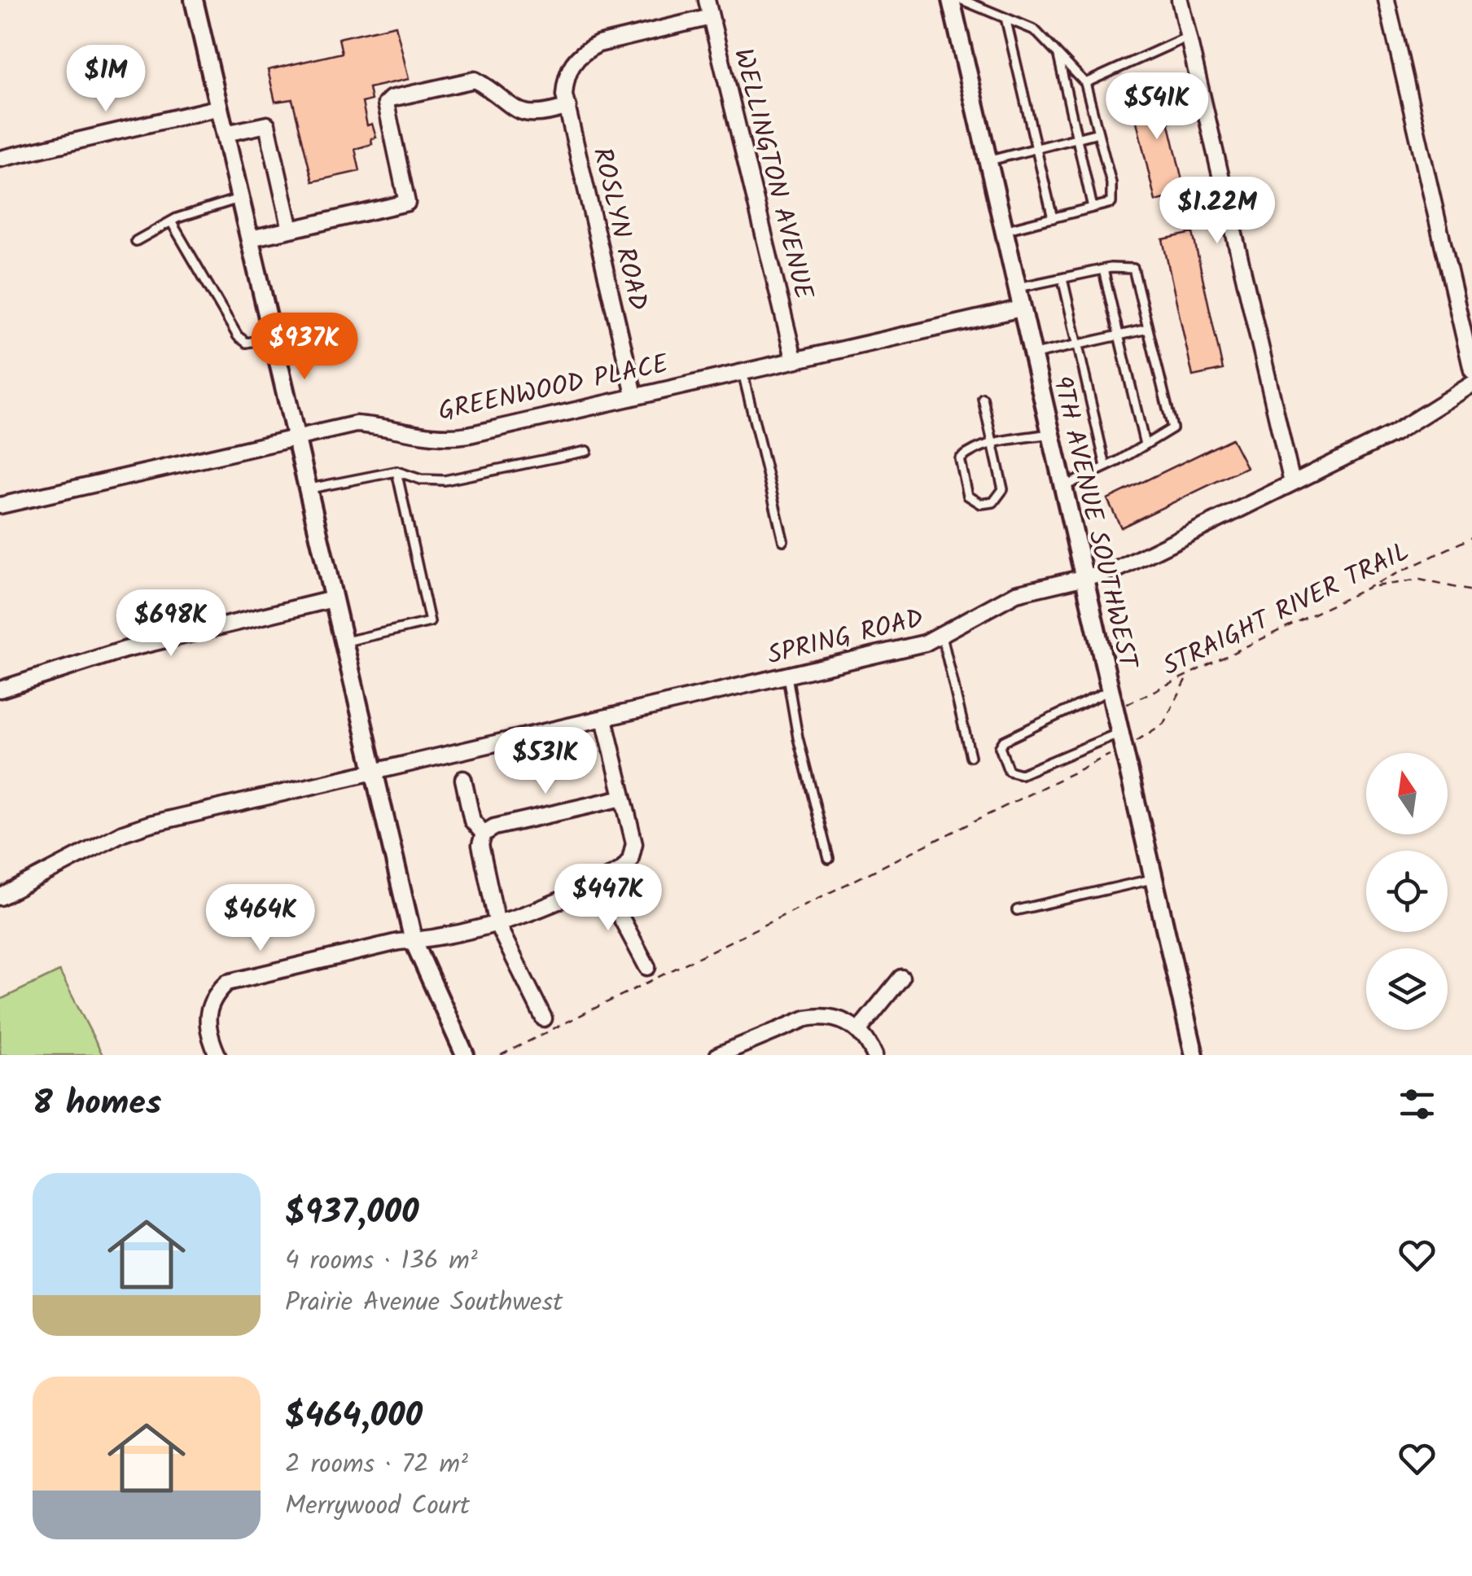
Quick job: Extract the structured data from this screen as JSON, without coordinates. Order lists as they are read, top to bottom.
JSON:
{
  "streets": {
    "street": [
      "WELLINGTON AVENUE",
      "ROSLYN ROAD",
      "GREENWOOD PLACE",
      "9TH AVENUE SOUTHWEST",
      "SPRING ROAD"
    ],
    "path": ["STRAIGHT RIVER TRAIL"]
  },
  "crossings": [
    ["WELLINGTON AVENUE", "ROSLYN ROAD"],
    ["WELLINGTON AVENUE", "GREENWOOD PLACE"],
    ["ROSLYN ROAD", "GREENWOOD PLACE"],
    ["GREENWOOD PLACE", "9TH AVENUE SOUTHWEST"],
    ["9TH AVENUE SOUTHWEST", "STRAIGHT RIVER TRAIL"],
    ["9TH AVENUE SOUTHWEST", "SPRING ROAD"]
  ],
  "north": "top",
  "page": {
    "price": [
      "$1M",
      "$541K",
      "$1.22M",
      "$937K",
      "$698K",
      "$531K",
      "$447K",
      "$464K"
    ],
    "heading": "8 homes",
    "list": [
      {
        "name": "$937,000",
        "note": "4 rooms · 136 m² · Prairie Avenue Southwest"
      },
      {
        "name": "$464,000",
        "note": "2 rooms · 72 m² · Merrywood Court"
      }
    ]
  }
}
